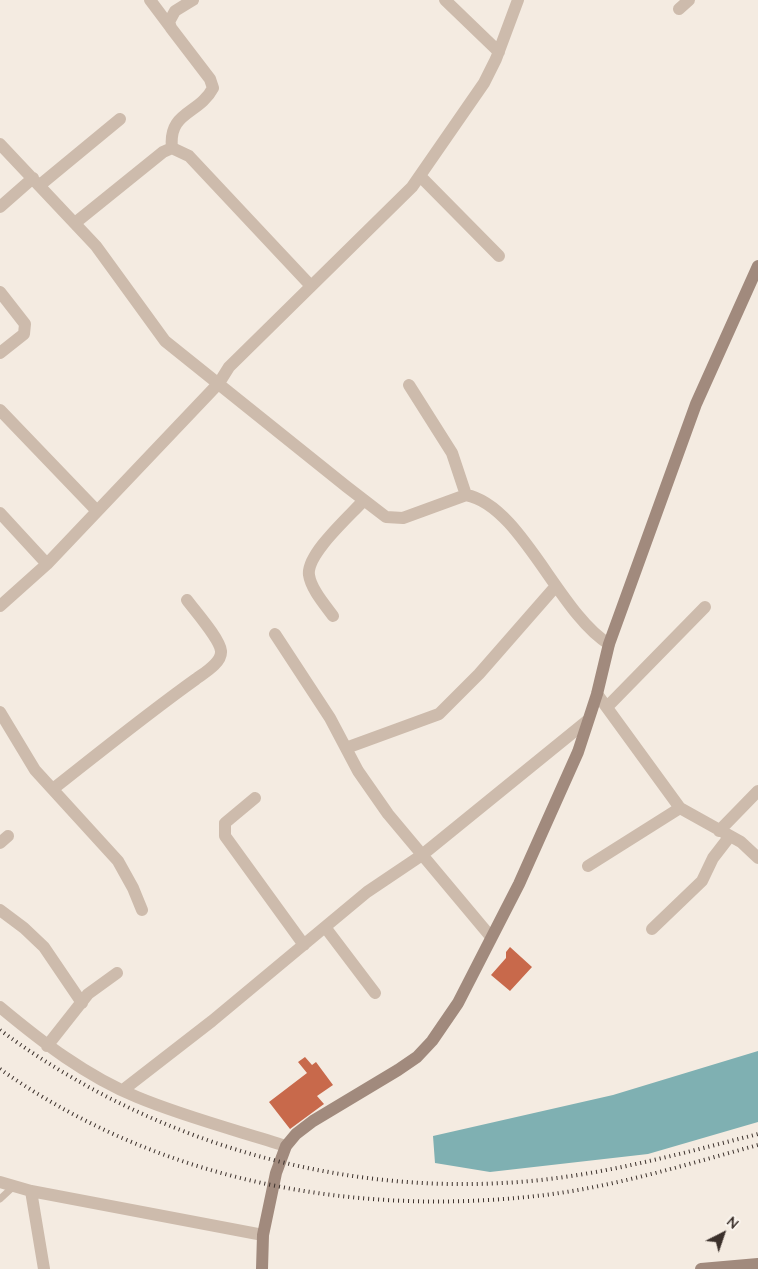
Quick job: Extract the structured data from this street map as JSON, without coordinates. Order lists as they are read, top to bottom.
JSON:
{
  "north": "top right"
}
